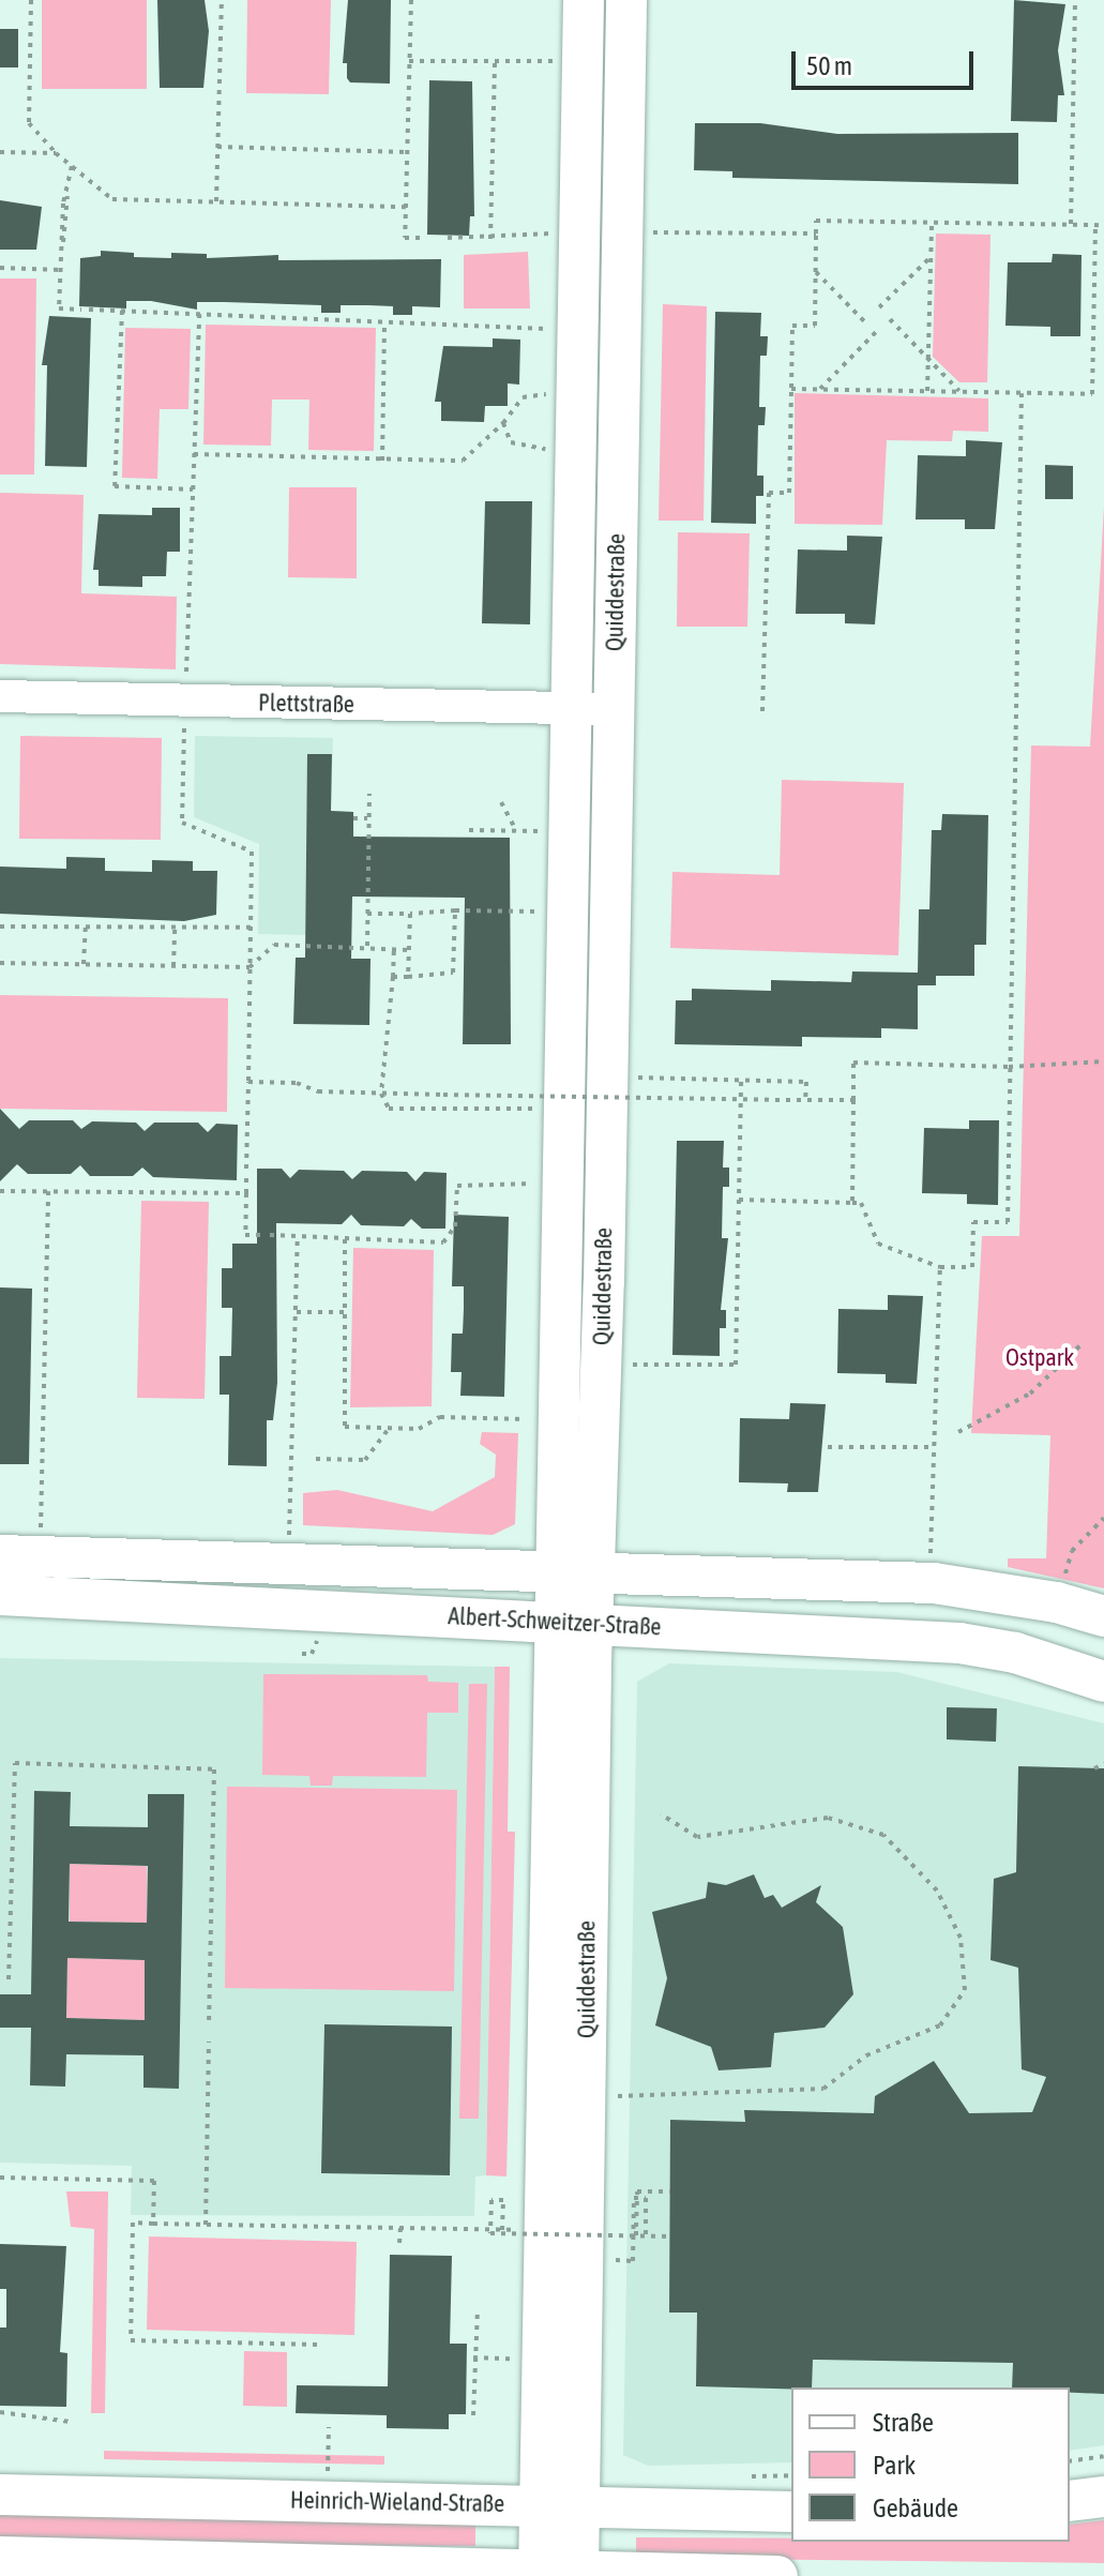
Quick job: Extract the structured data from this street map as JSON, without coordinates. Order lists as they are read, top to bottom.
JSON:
{
  "streets": {
    "main road": ["Quiddestraße", "Albert-Schweitzer-Straße", "Heinrich-Wieland-Straße"],
    "street": ["Plettstraße"]
  },
  "crossings": [
    ["Quiddestraße", "Plettstraße"],
    ["Quiddestraße", "Albert-Schweitzer-Straße"],
    ["Quiddestraße", "Heinrich-Wieland-Straße"]
  ],
  "parks": ["Ostpark"],
  "legend": ["Straße", "Park", "Gebäude"],
  "scale_bar": "50 m"
}
